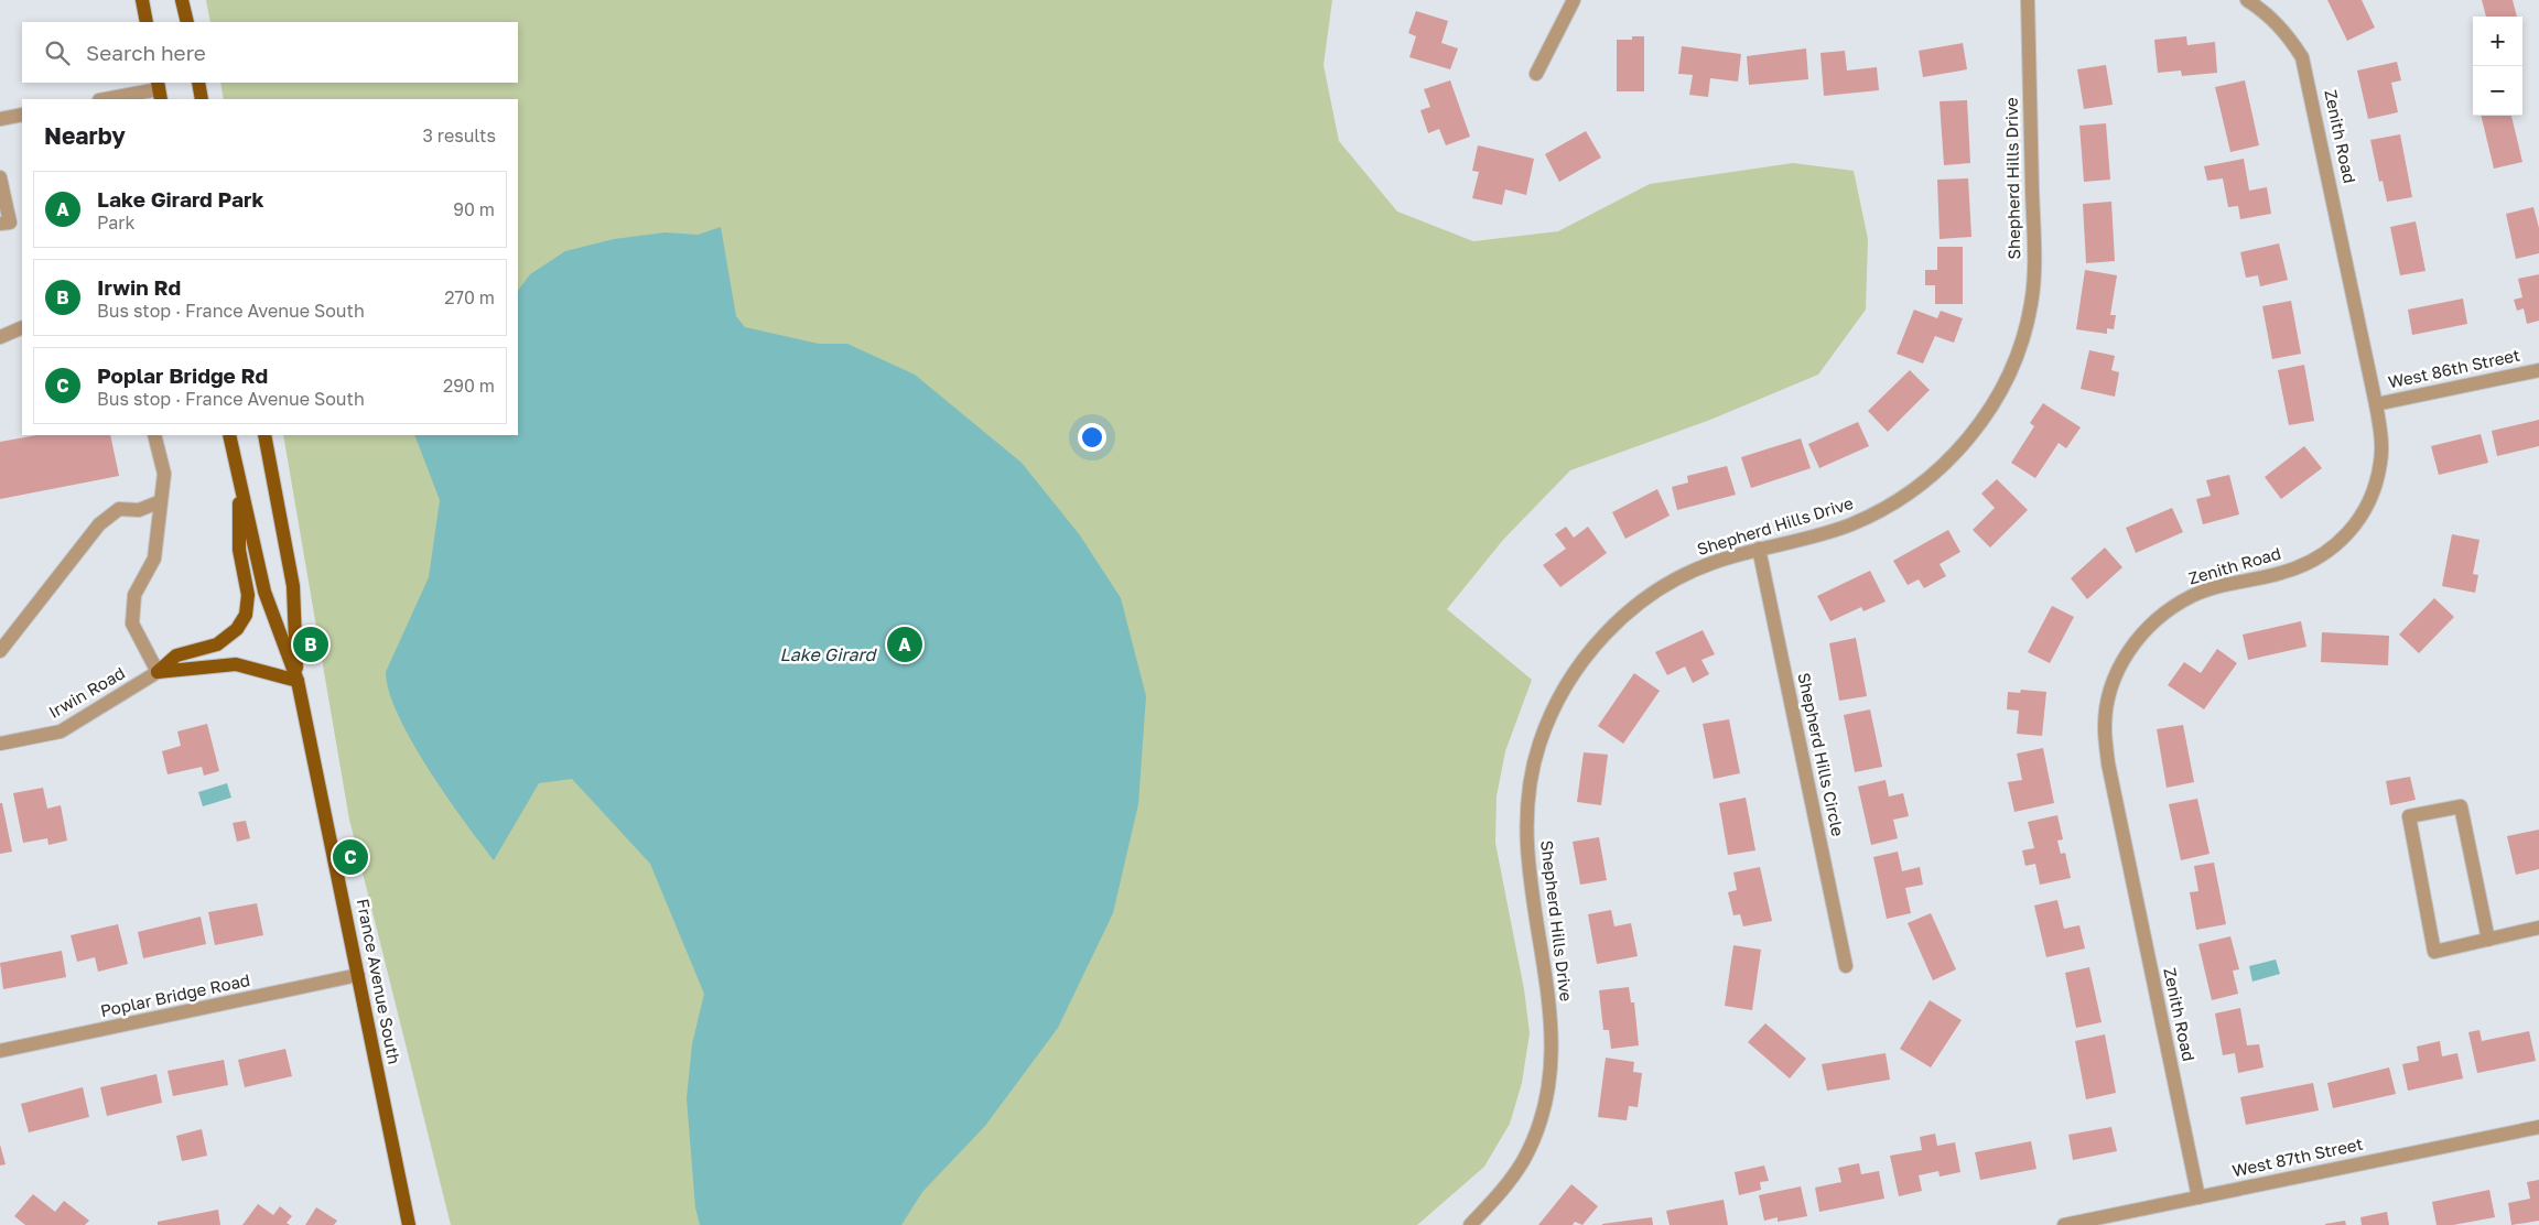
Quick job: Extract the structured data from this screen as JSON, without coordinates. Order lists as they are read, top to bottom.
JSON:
{
  "streets": {
    "main road": ["France Avenue South"],
    "street": [
      "Zenith Road",
      "Shepherd Hills Drive",
      "West 86th Street",
      "Irwin Road",
      "Shepherd Hills Circle",
      "Poplar Bridge Road",
      "West 87th Street"
    ]
  },
  "crossings": [
    ["Zenith Road", "West 86th Street"],
    ["Zenith Road", "West 87th Street"],
    ["Shepherd Hills Drive", "Shepherd Hills Circle"],
    ["France Avenue South", "Poplar Bridge Road"]
  ],
  "water": ["Lake Girard"],
  "page": {
    "map_buttons": ["+", "−"],
    "search": "Search here",
    "heading": ["Nearby", "3 results"],
    "list": [
      {
        "mark": "A",
        "name": "Lake Girard Park",
        "note": "Park",
        "value": "90 m"
      },
      {
        "mark": "B",
        "name": "Irwin Rd",
        "note": "Bus stop · France Avenue South",
        "value": "270 m"
      },
      {
        "mark": "C",
        "name": "Poplar Bridge Rd",
        "note": "Bus stop · France Avenue South",
        "value": "290 m"
      }
    ],
    "pins": ["A", "B", "C"]
  }
}
